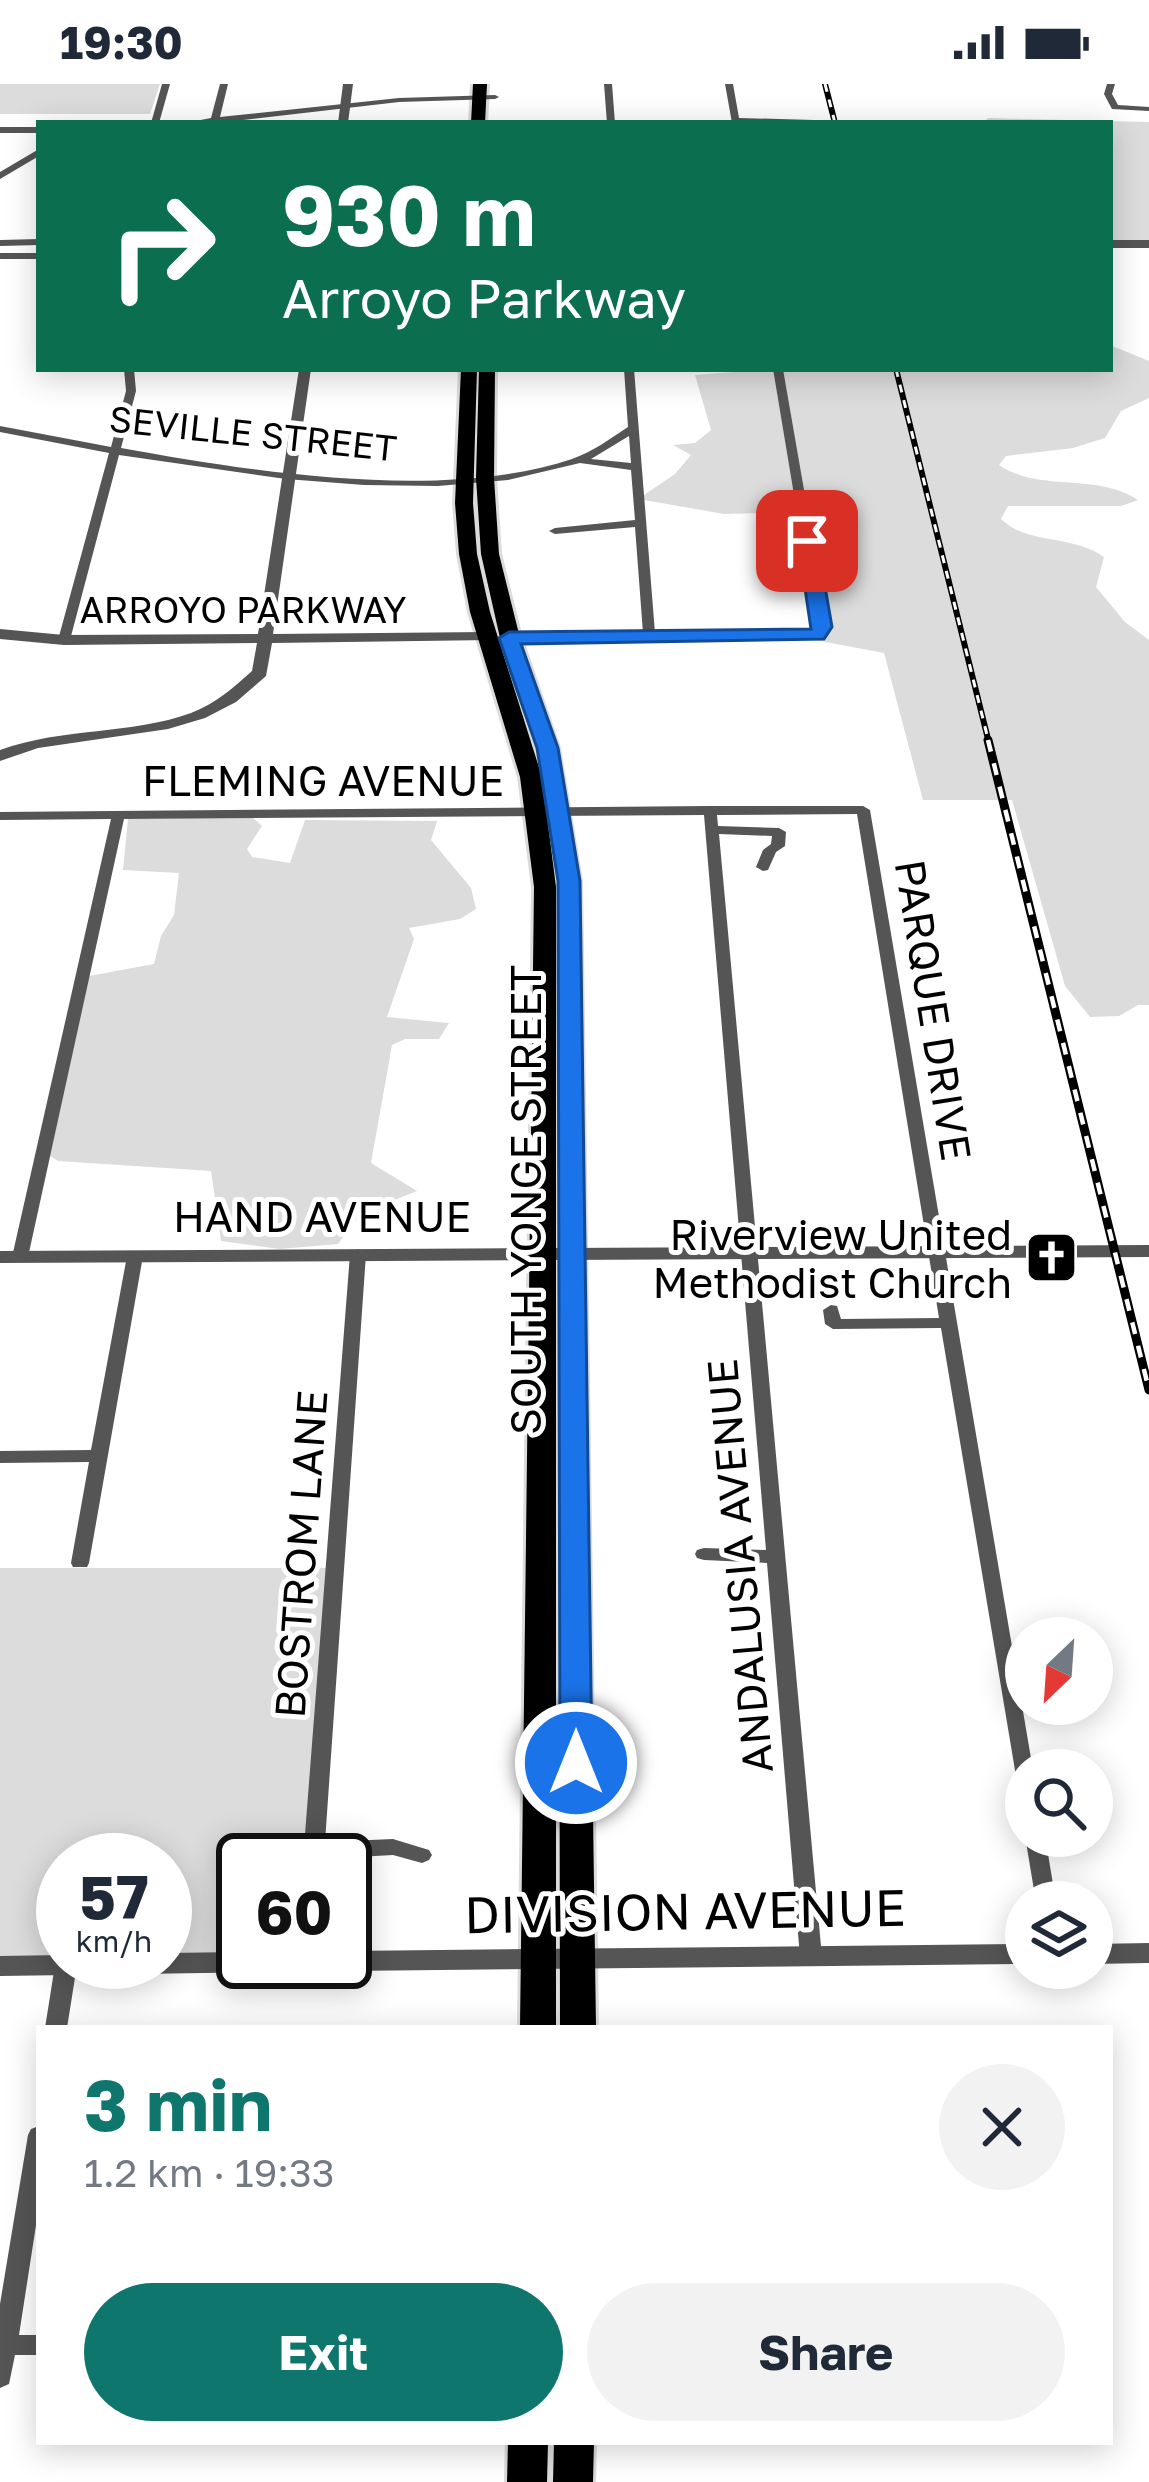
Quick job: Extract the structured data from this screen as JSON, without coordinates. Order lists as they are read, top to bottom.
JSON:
{
  "streets": {
    "main road": ["SOUTH YONGE STREET"],
    "street": [
      "SEVILLE STREET",
      "ARROYO PARKWAY",
      "FLEMING AVENUE",
      "PARQUE DRIVE",
      "HAND AVENUE",
      "BOSTROM LANE",
      "ANDALUSIA AVENUE",
      "DIVISION AVENUE"
    ]
  },
  "crossings": [
    ["SEVILLE STREET", "SOUTH YONGE STREET"],
    ["ARROYO PARKWAY", "SOUTH YONGE STREET"],
    ["FLEMING AVENUE", "PARQUE DRIVE"],
    ["FLEMING AVENUE", "SOUTH YONGE STREET"],
    ["FLEMING AVENUE", "ANDALUSIA AVENUE"],
    ["PARQUE DRIVE", "HAND AVENUE"],
    ["SOUTH YONGE STREET", "HAND AVENUE"],
    ["SOUTH YONGE STREET", "DIVISION AVENUE"],
    ["HAND AVENUE", "BOSTROM LANE"],
    ["HAND AVENUE", "ANDALUSIA AVENUE"],
    ["ANDALUSIA AVENUE", "DIVISION AVENUE"]
  ],
  "places": {
    "church": ["Riverview United Methodist Church"]
  },
  "north": "bottom left",
  "page": {
    "status": "19:30",
    "turn": ["930 m", "Arroyo Parkway"],
    "speed": "57 km/h",
    "limit": "60",
    "heading": ["3 min", "1.2 km · 19:33"],
    "buttons": ["Exit", "Share"]
  }
}
